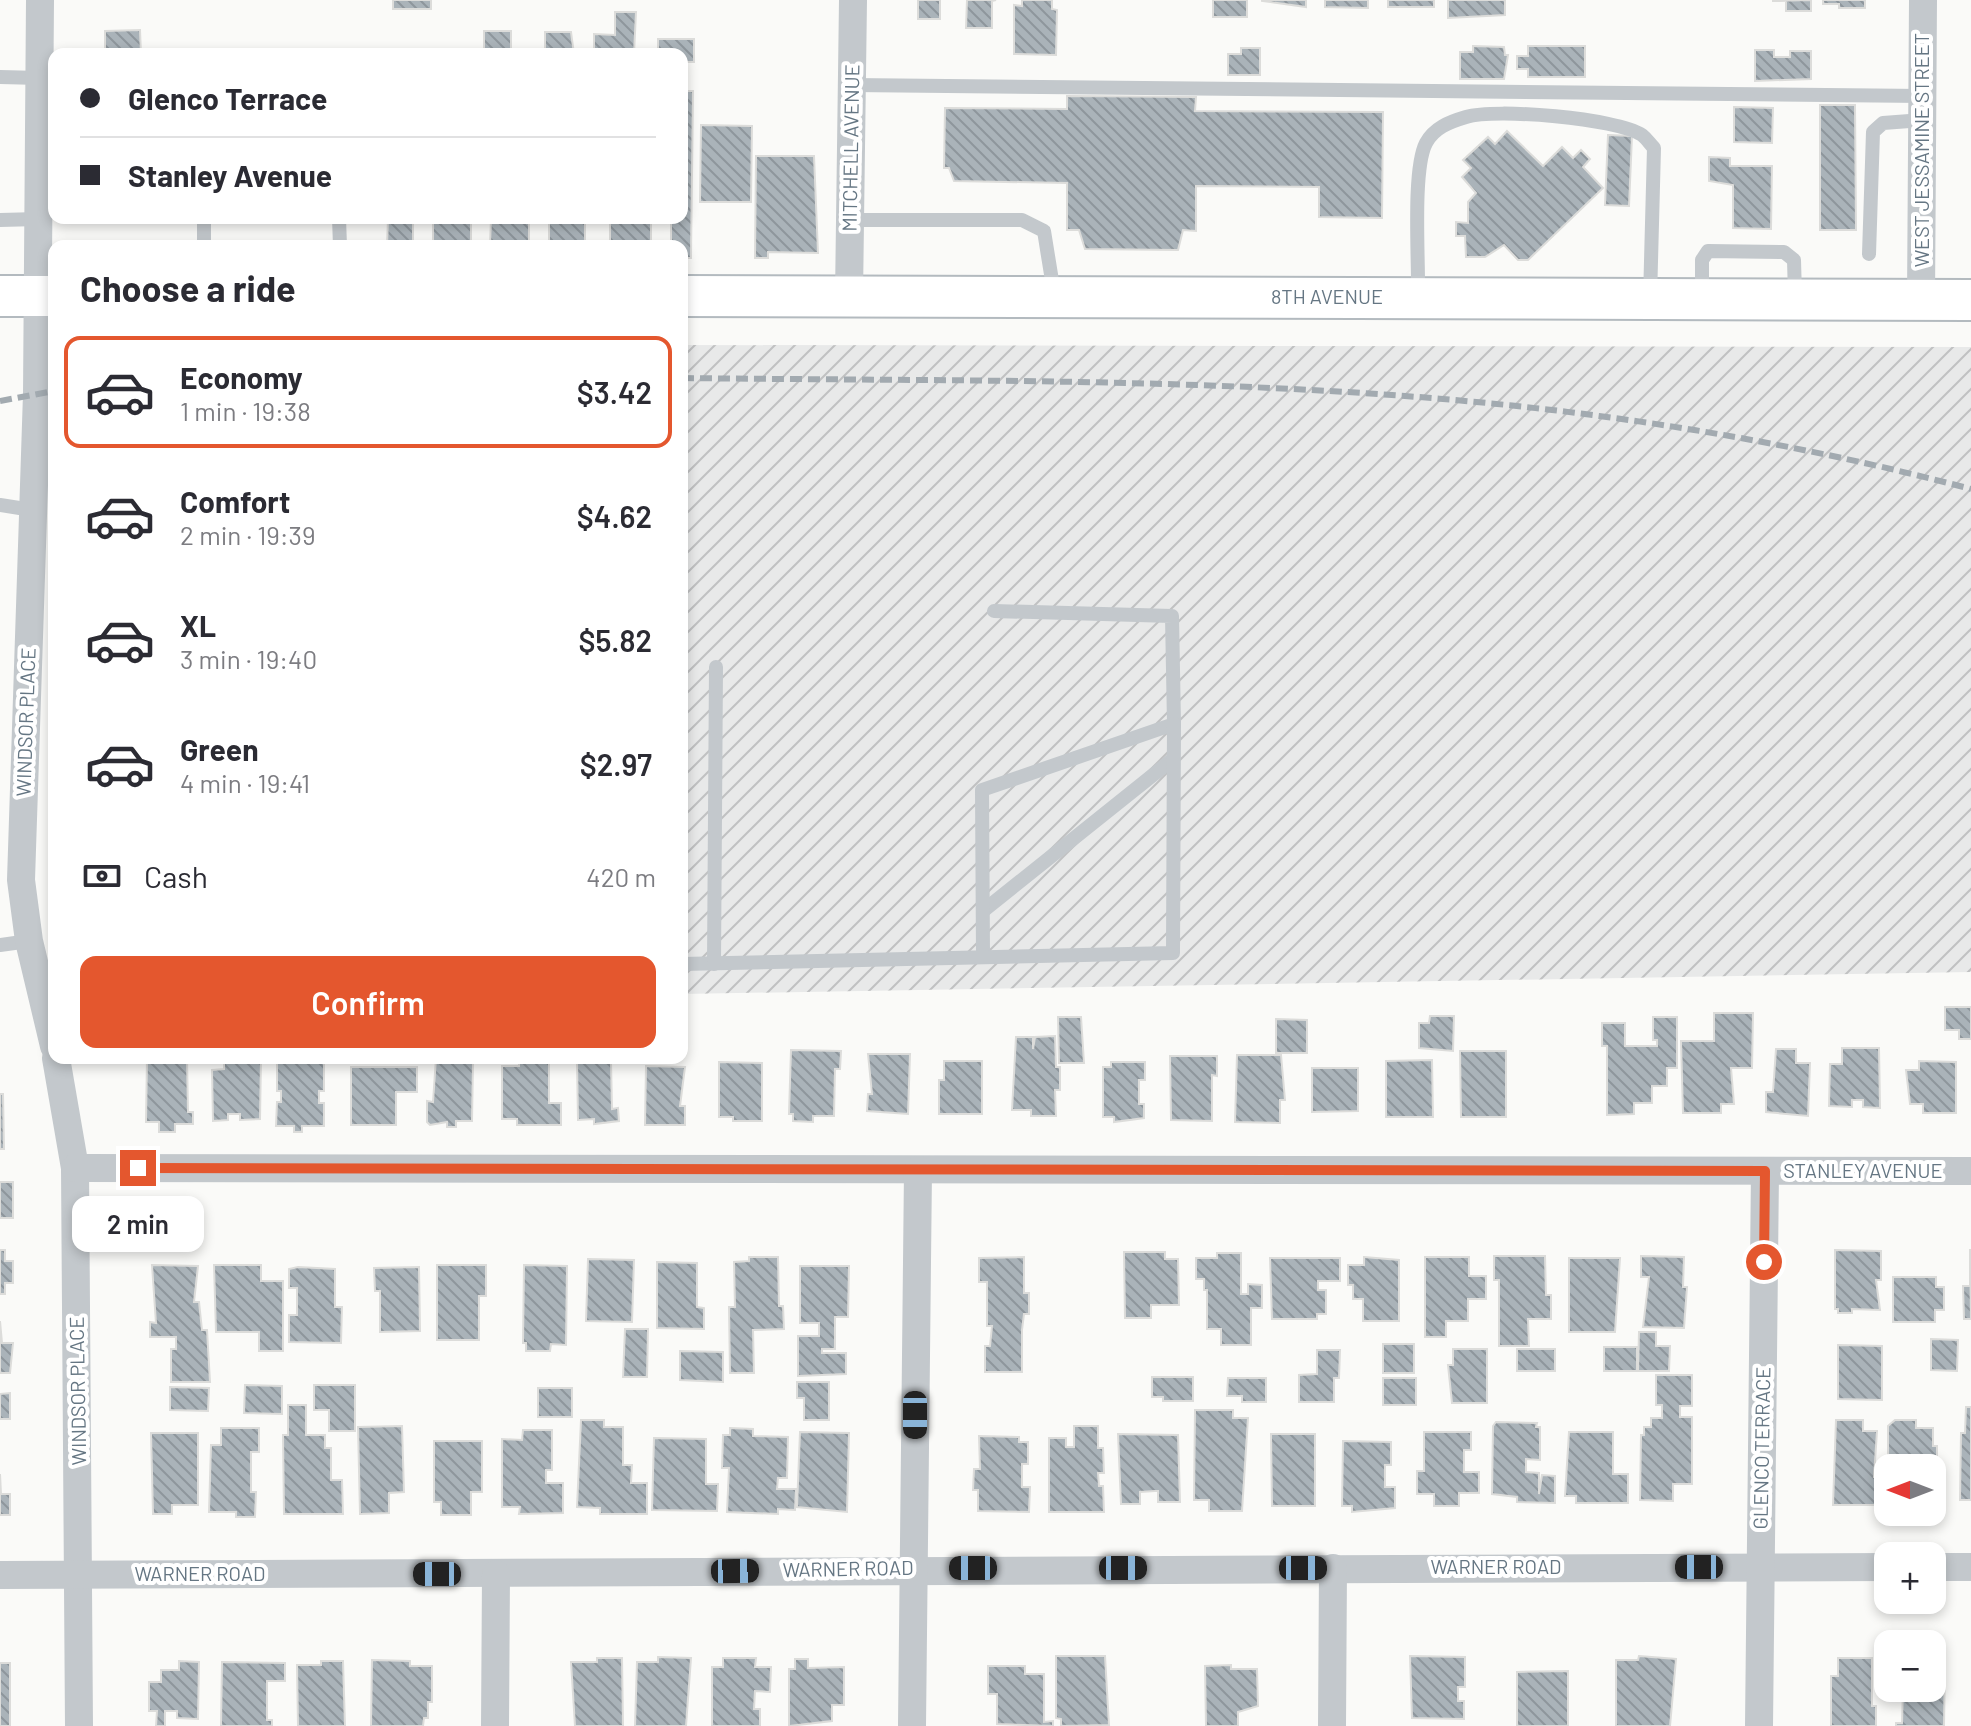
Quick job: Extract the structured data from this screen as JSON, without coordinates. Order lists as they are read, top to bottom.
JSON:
{
  "streets": {
    "main road": ["8TH AVENUE"],
    "street": [
      "MITCHELL AVENUE",
      "WEST JESSAMINE STREET",
      "WINDSOR PLACE",
      "STANLEY AVENUE",
      "GLENCO TERRACE",
      "WARNER ROAD"
    ]
  },
  "crossings": [
    ["MITCHELL AVENUE", "8TH AVENUE"],
    ["WEST JESSAMINE STREET", "8TH AVENUE"],
    ["WINDSOR PLACE", "STANLEY AVENUE"],
    ["WINDSOR PLACE", "WARNER ROAD"],
    ["STANLEY AVENUE", "GLENCO TERRACE"],
    ["GLENCO TERRACE", "WARNER ROAD"]
  ],
  "north": "left",
  "page": {
    "banner": ["Glenco Terrace", "Stanley Avenue"],
    "heading": "Choose a ride",
    "list": [
      {
        "name": "Economy",
        "note": "1 min · 19:38",
        "value": "$3.42"
      },
      {
        "name": "Comfort",
        "note": "2 min · 19:39",
        "value": "$4.62"
      },
      {
        "name": "XL",
        "note": "3 min · 19:40",
        "value": "$5.82"
      },
      {
        "name": "Green",
        "note": "4 min · 19:41",
        "value": "$2.97"
      }
    ],
    "pay": ["Cash", "420 m"],
    "buttons": "Confirm",
    "bubble": "2 min",
    "map_buttons": ["+", "−"]
  }
}
